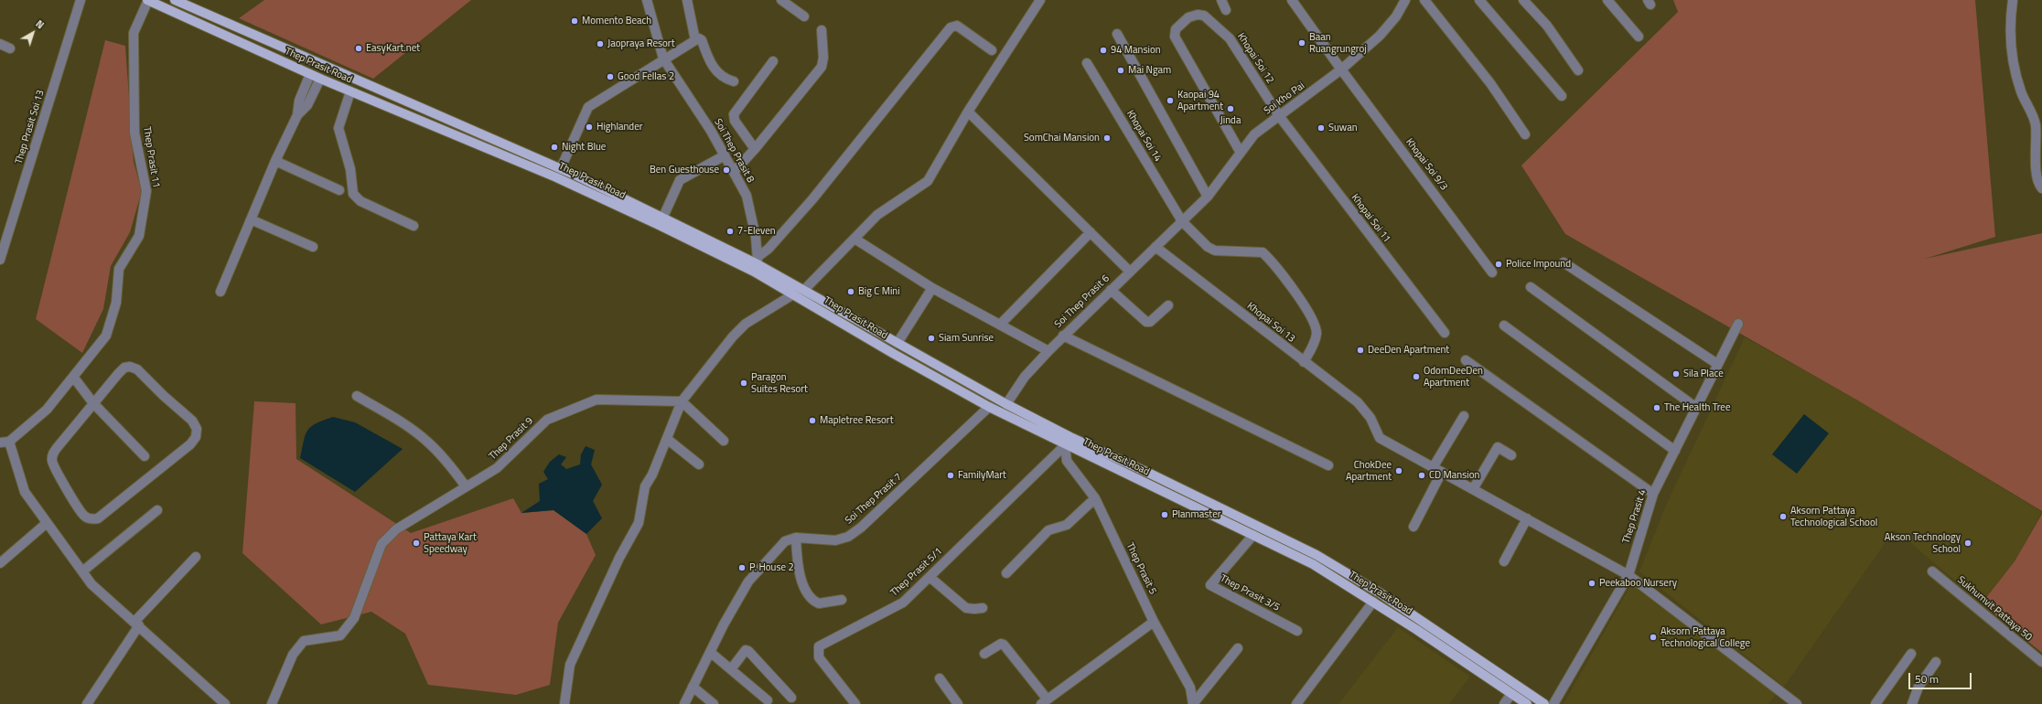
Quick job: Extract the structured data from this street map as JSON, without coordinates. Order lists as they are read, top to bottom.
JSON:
{
  "streets": {
    "main road": ["Thep Prasit Road"],
    "street": [
      "Khopai Soi 12",
      "Soi Kho Pai",
      "Thep Prasit Soi 13",
      "Khopai Soi 14",
      "Soi Thep Prasit 8",
      "Thep Prasit 11",
      "Khopai Soi 9/3",
      "Khopai Soi 11",
      "Soi Thep Prasit 6",
      "Khopai Soi 13",
      "Thep Prasit 9",
      "Soi Thep Prasit 7",
      "Thep Prasit 4",
      "Thep Prasit 5",
      "Thep Prasit 5/1",
      "Thep Prasit 3/5",
      "Sukhumvit Pattaya 50"
    ]
  },
  "crossings": [
    ["Khopai Soi 12", "Soi Kho Pai"],
    ["Khopai Soi 12", "Khopai Soi 11"],
    ["Thep Prasit Road", "Soi Thep Prasit 8"],
    ["Thep Prasit Road", "Thep Prasit 11"],
    ["Thep Prasit Road", "Soi Thep Prasit 6"],
    ["Thep Prasit Road", "Soi Thep Prasit 7"],
    ["Thep Prasit Road", "Thep Prasit 5"],
    ["Thep Prasit Road", "Thep Prasit 5/1"],
    ["Thep Prasit Road", "Thep Prasit 3/5"],
    ["Soi Kho Pai", "Khopai Soi 14"],
    ["Soi Kho Pai", "Khopai Soi 9/3"],
    ["Soi Kho Pai", "Khopai Soi 11"],
    ["Soi Kho Pai", "Soi Thep Prasit 6"],
    ["Khopai Soi 14", "Soi Thep Prasit 6"],
    ["Khopai Soi 14", "Khopai Soi 13"],
    ["Soi Thep Prasit 6", "Khopai Soi 13"],
    ["Khopai Soi 13", "Thep Prasit 4"],
    ["Thep Prasit 5", "Thep Prasit 5/1"]
  ],
  "places": [
    "Momento Beach",
    "Baan Ruangrungroj",
    "Jaopraya Resort",
    "EasyKart.net",
    "94 Mansion",
    "Mai Ngam",
    "Good Fellas 2",
    "Kaopai 94 Apartment",
    "Jinda",
    "Highlander",
    "Suwan",
    "SomChai Mansion",
    "Night Blue",
    "Ben Guesthouse",
    "7-Eleven",
    "Police Impound",
    "Big C Mini",
    "Siam Sunrise",
    "DeeDen Apartment",
    "Sila Place",
    "OdomDeeDen Apartment",
    "Paragon Suites Resort",
    "The Health Tree",
    "Mapletree Resort",
    "ChokDee Apartment",
    "FamilyMart",
    "CD Mansion",
    "Planmaster",
    "Aksorn Pattaya Technological School",
    "Pattaya Kart Speedway",
    "Akson Technology School",
    "P. House 2",
    "Peekaboo Nursery",
    "Aksorn Pattaya Technological College"
  ],
  "scale_bar": "50 m",
  "north": "top right"
}
